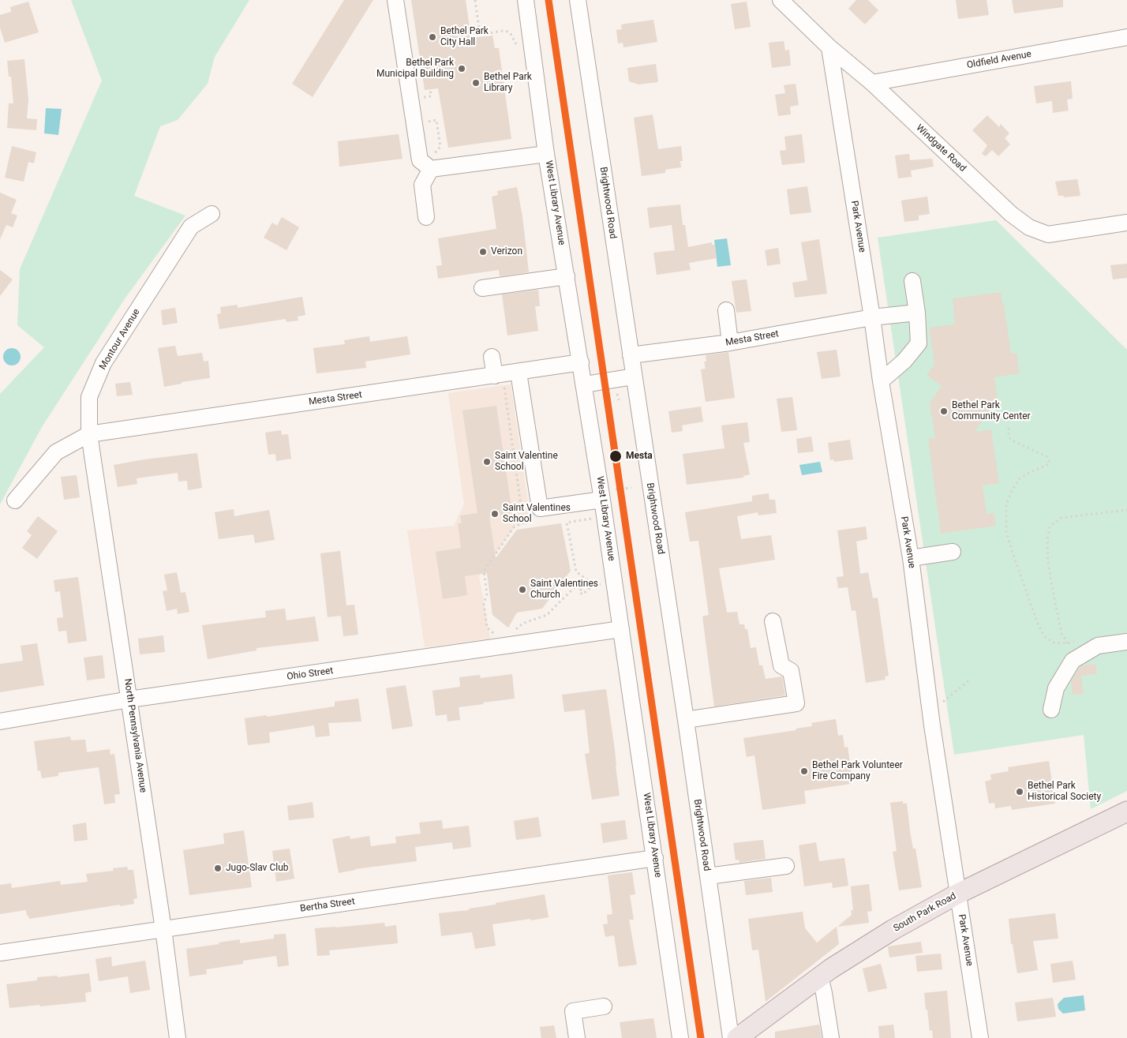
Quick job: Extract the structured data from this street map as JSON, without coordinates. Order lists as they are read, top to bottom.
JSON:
{
  "streets": {
    "main road": ["South Park Road"],
    "street": [
      "Oldfield Avenue",
      "Windgate Road",
      "West Library Avenue",
      "Brightwood Road",
      "Park Avenue",
      "Mesta Street",
      "Montour Avenue",
      "Ohio Street",
      "North Pennsylvania Avenue",
      "Bertha Street"
    ]
  },
  "crossings": [
    ["Oldfield Avenue", "Windgate Road"],
    ["Windgate Road", "Park Avenue"],
    ["West Library Avenue", "Mesta Street"],
    ["West Library Avenue", "Ohio Street"],
    ["West Library Avenue", "Bertha Street"],
    ["Brightwood Road", "Mesta Street"],
    ["Park Avenue", "Mesta Street"],
    ["Park Avenue", "South Park Road"],
    ["Mesta Street", "Montour Avenue"],
    ["Mesta Street", "North Pennsylvania Avenue"],
    ["Montour Avenue", "North Pennsylvania Avenue"],
    ["Ohio Street", "North Pennsylvania Avenue"],
    ["North Pennsylvania Avenue", "Bertha Street"]
  ],
  "places": [
    "Bethel Park City Hall",
    "Bethel Park Municipal Building",
    "Bethel Park Library",
    "Verizon",
    "Bethel Park Community Center",
    "Mesta",
    "Saint Valentine School",
    "Saint Valentines School",
    "Saint Valentines Church",
    "Bethel Park Volunteer Fire Company",
    "Bethel Park Historical Society",
    "Jugo-Slav Club"
  ]
}
